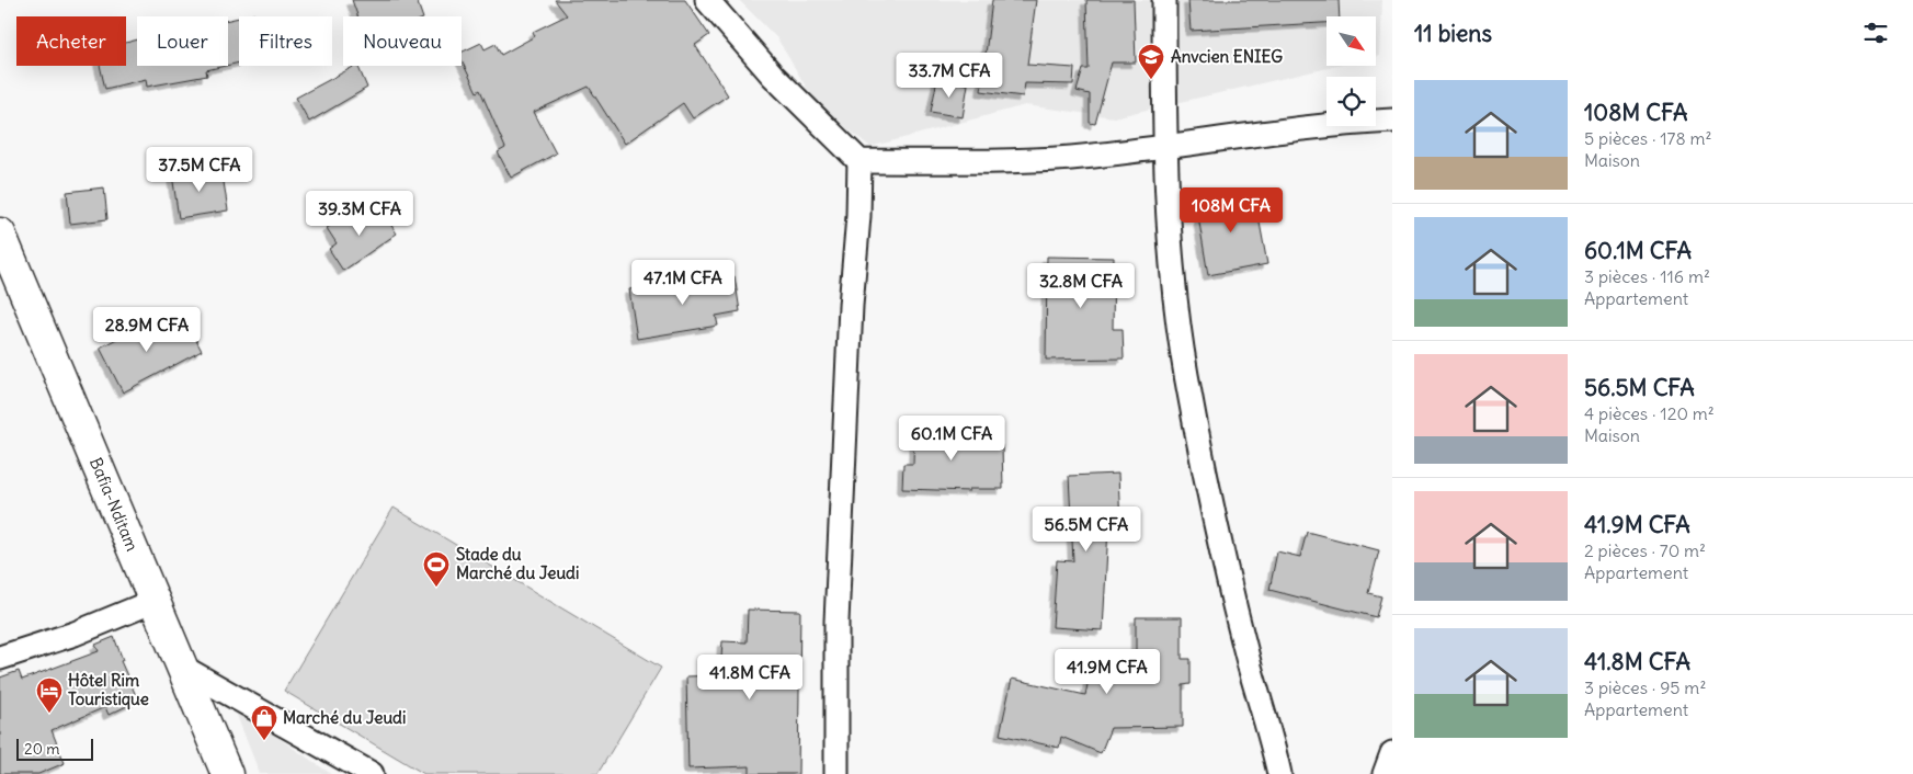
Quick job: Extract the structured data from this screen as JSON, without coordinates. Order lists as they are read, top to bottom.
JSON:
{
  "streets": {
    "main road": ["Bafia-Nditam"]
  },
  "places": {
    "school or university": ["Anvcien ENIEG"],
    "sports": ["Stade du Marché du Jeudi"],
    "hotel": ["Hôtel Rim Touristique"],
    "shop": ["Marché du Jeudi"]
  },
  "scale_bar": "20 m",
  "north": "bottom right",
  "page": {
    "heading": "11 biens",
    "chip": [
      "Acheter",
      "Louer",
      "Filtres",
      "Nouveau"
    ],
    "price": [
      "33.7M CFA",
      "37.5M CFA",
      "108M CFA",
      "39.3M CFA",
      "47.1M CFA",
      "32.8M CFA",
      "28.9M CFA",
      "60.1M CFA",
      "56.5M CFA",
      "41.9M CFA",
      "41.8M CFA"
    ],
    "list": [
      {
        "name": "108M CFA",
        "note": "5 pièces · 178 m² · Maison"
      },
      {
        "name": "60.1M CFA",
        "note": "3 pièces · 116 m² · Appartement"
      },
      {
        "name": "56.5M CFA",
        "note": "4 pièces · 120 m² · Maison"
      },
      {
        "name": "41.9M CFA",
        "note": "2 pièces · 70 m² · Appartement"
      },
      {
        "name": "41.8M CFA",
        "note": "3 pièces · 95 m² · Appartement"
      }
    ],
    "scale": "20 m"
  }
}
